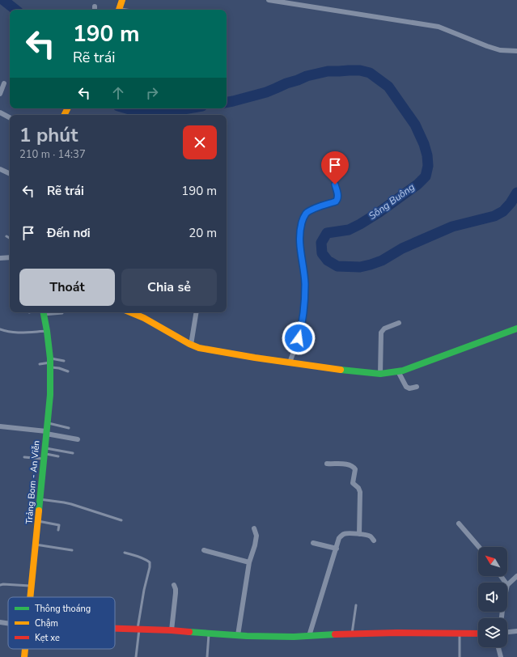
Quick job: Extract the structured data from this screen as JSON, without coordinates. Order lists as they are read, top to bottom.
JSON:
{
  "streets": {
    "street": ["Trảng Bom - An Viễn"]
  },
  "water": ["Sông Buông"],
  "legend": ["Thông thoáng", "Chậm", "Kẹt xe"],
  "north": "top left",
  "page": {
    "turn": ["190 m", "Rẽ trái"],
    "heading": ["1 phút", "210 m · 14:37"],
    "list": [
      {
        "name": "Rẽ trái",
        "value": "190 m"
      },
      {
        "name": "Đến nơi",
        "value": "20 m"
      }
    ],
    "buttons": ["Thoát", "Chia sẻ"]
  }
}
